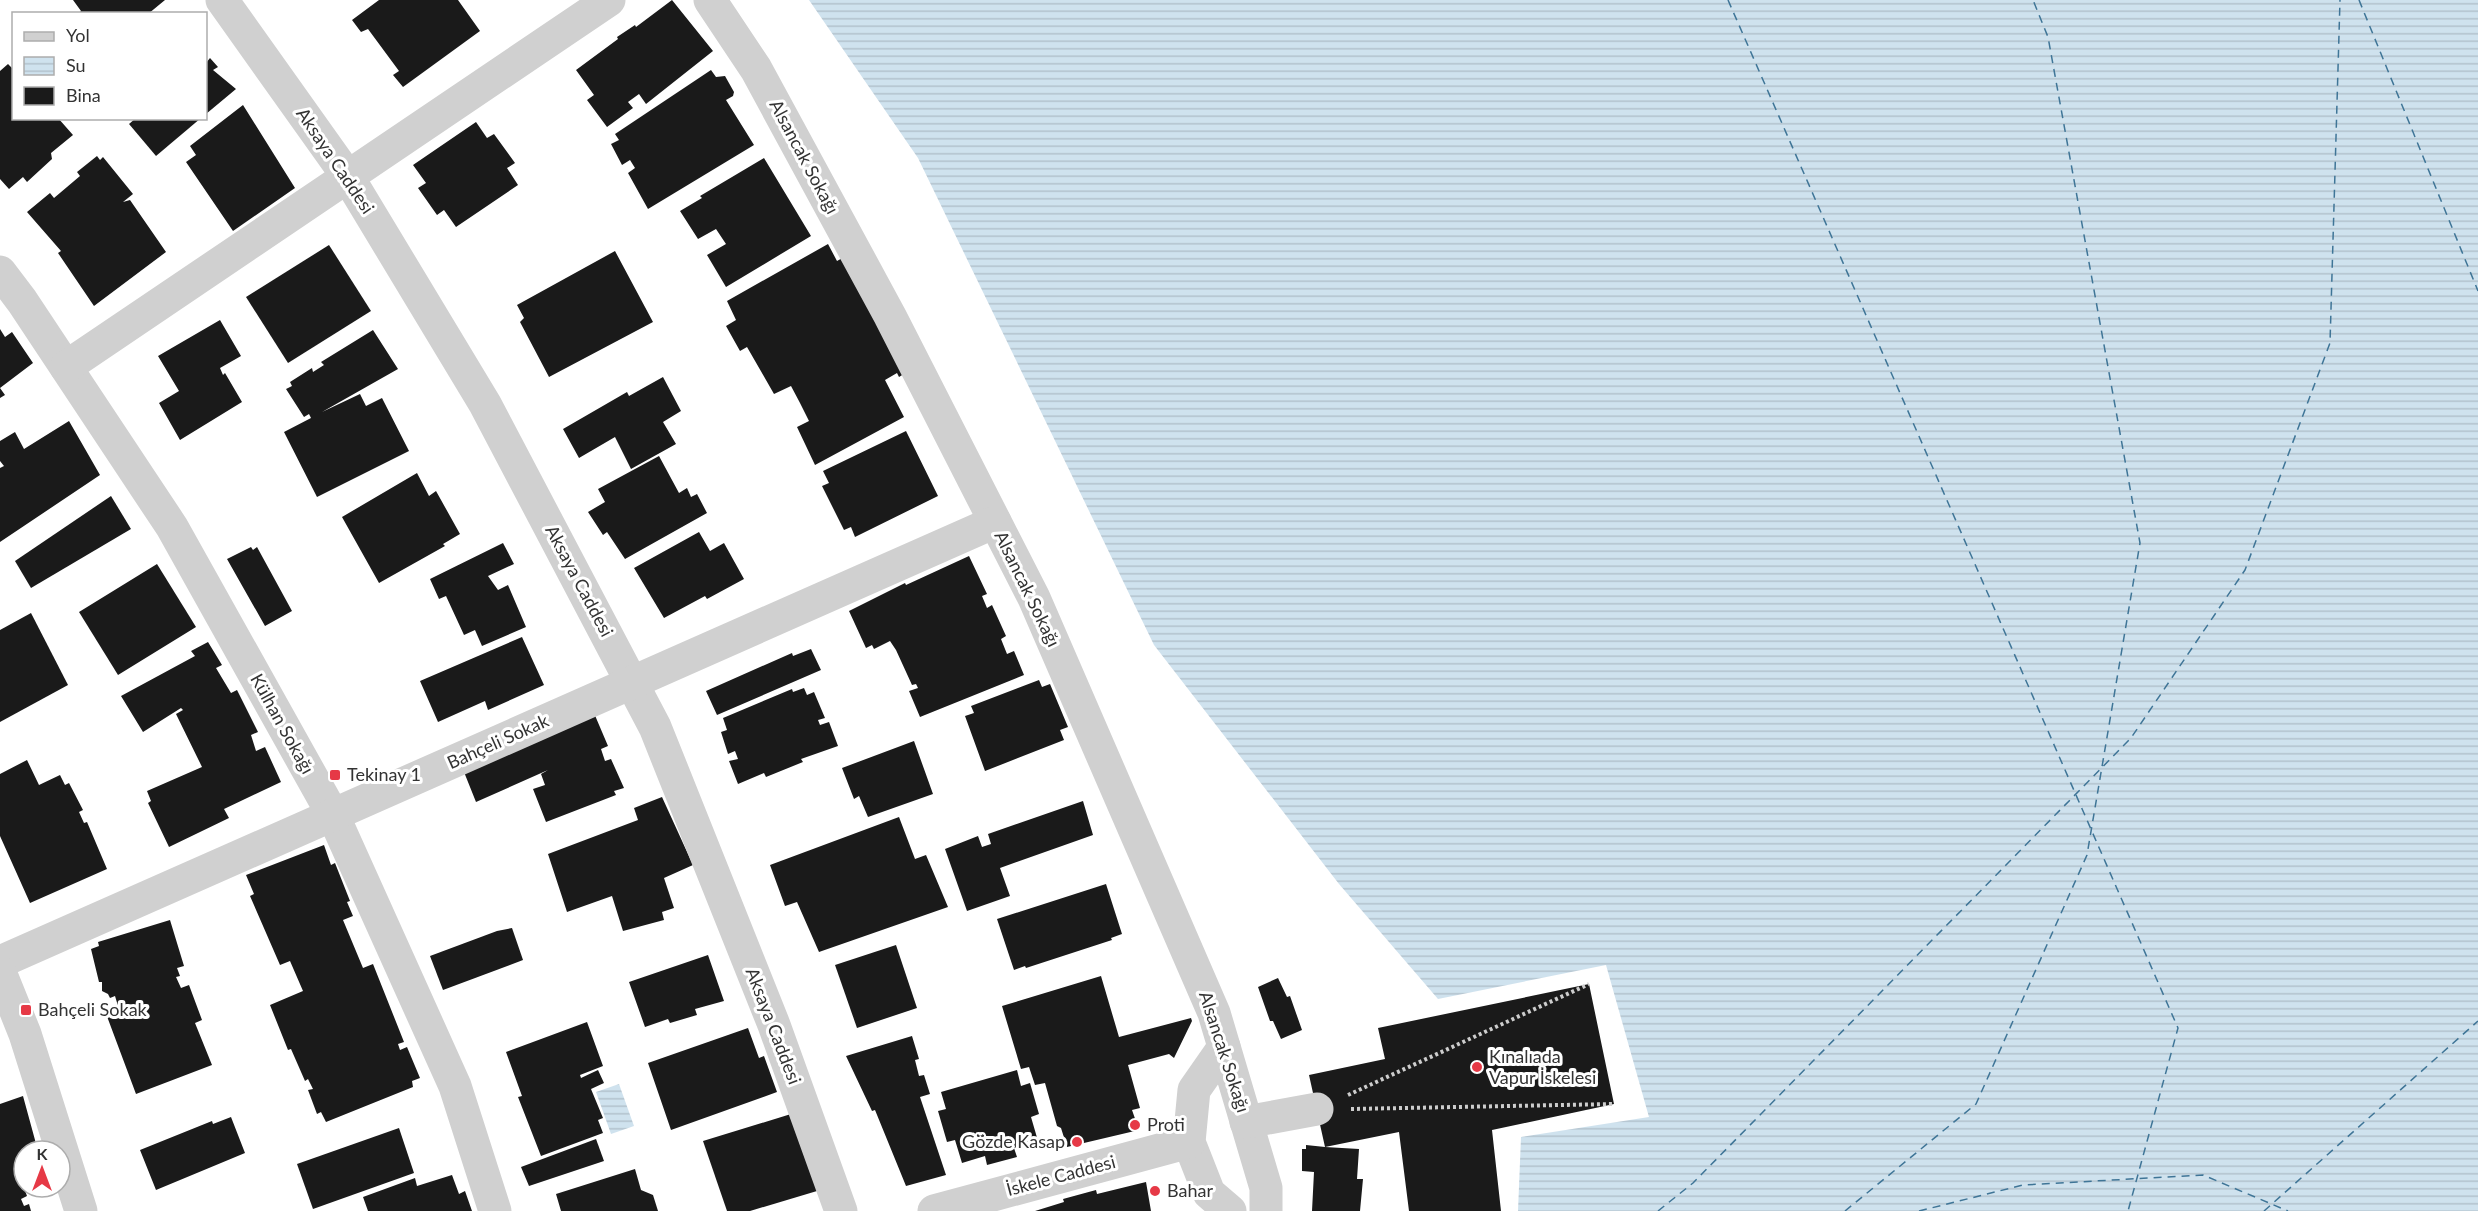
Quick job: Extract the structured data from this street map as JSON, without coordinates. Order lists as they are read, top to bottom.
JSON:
{
  "streets": {
    "street": [
      "Alsancak Sokağı",
      "Aksaya Caddesi",
      "Külhan Sokağı",
      "Bahçeli Sokak",
      "İskele Caddesi"
    ]
  },
  "crossings": [
    ["Alsancak Sokağı", "Bahçeli Sokak"],
    ["Aksaya Caddesi", "Bahçeli Sokak"],
    ["Külhan Sokağı", "Bahçeli Sokak"]
  ],
  "places": {
    "transit": ["Tekinay 1", "Bahçeli Sokak"],
    "other": [
      "Kınalıada Vapur İskelesi",
      "Proti",
      "Gözde Kasap",
      "Bahar"
    ]
  },
  "legend": ["Yol", "Su", "Bina"],
  "north": "top"
}
